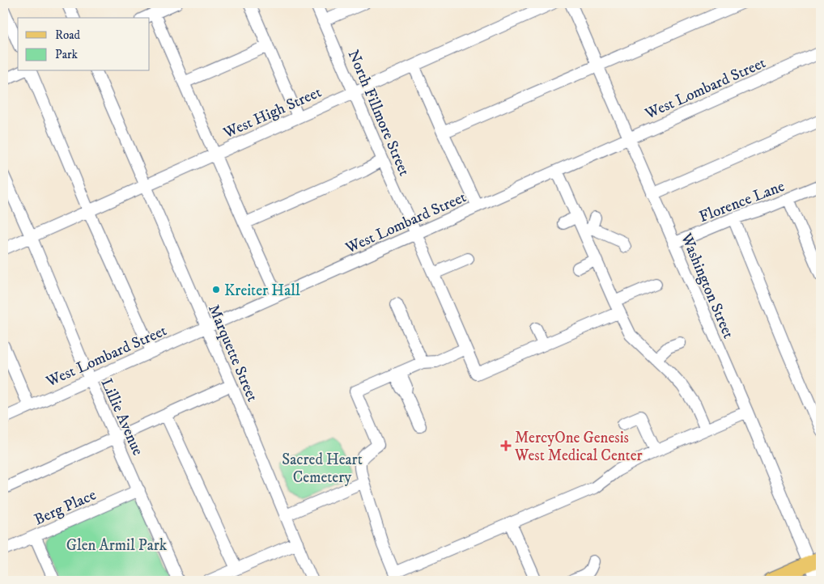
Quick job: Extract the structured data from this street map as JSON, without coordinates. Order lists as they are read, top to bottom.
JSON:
{
  "streets": {
    "street": [
      "West Lombard Street",
      "West High Street",
      "North Fillmore Street",
      "Florence Lane",
      "Washington Street",
      "Marquette Street",
      "Lillie Avenue",
      "Berg Place"
    ]
  },
  "crossings": [
    ["West Lombard Street", "North Fillmore Street"],
    ["West Lombard Street", "Washington Street"],
    ["West Lombard Street", "Marquette Street"],
    ["West Lombard Street", "Lillie Avenue"],
    ["West High Street", "North Fillmore Street"],
    ["West High Street", "Marquette Street"],
    ["West High Street", "Lillie Avenue"],
    ["Florence Lane", "Washington Street"],
    ["Lillie Avenue", "Berg Place"]
  ],
  "parks": ["Sacred Heart Cemetery", "Glen Armil Park"],
  "places": {
    "other": ["Kreiter Hall"],
    "health": ["MercyOne Genesis West Medical Center"]
  },
  "legend": ["Road", "Park"]
}
